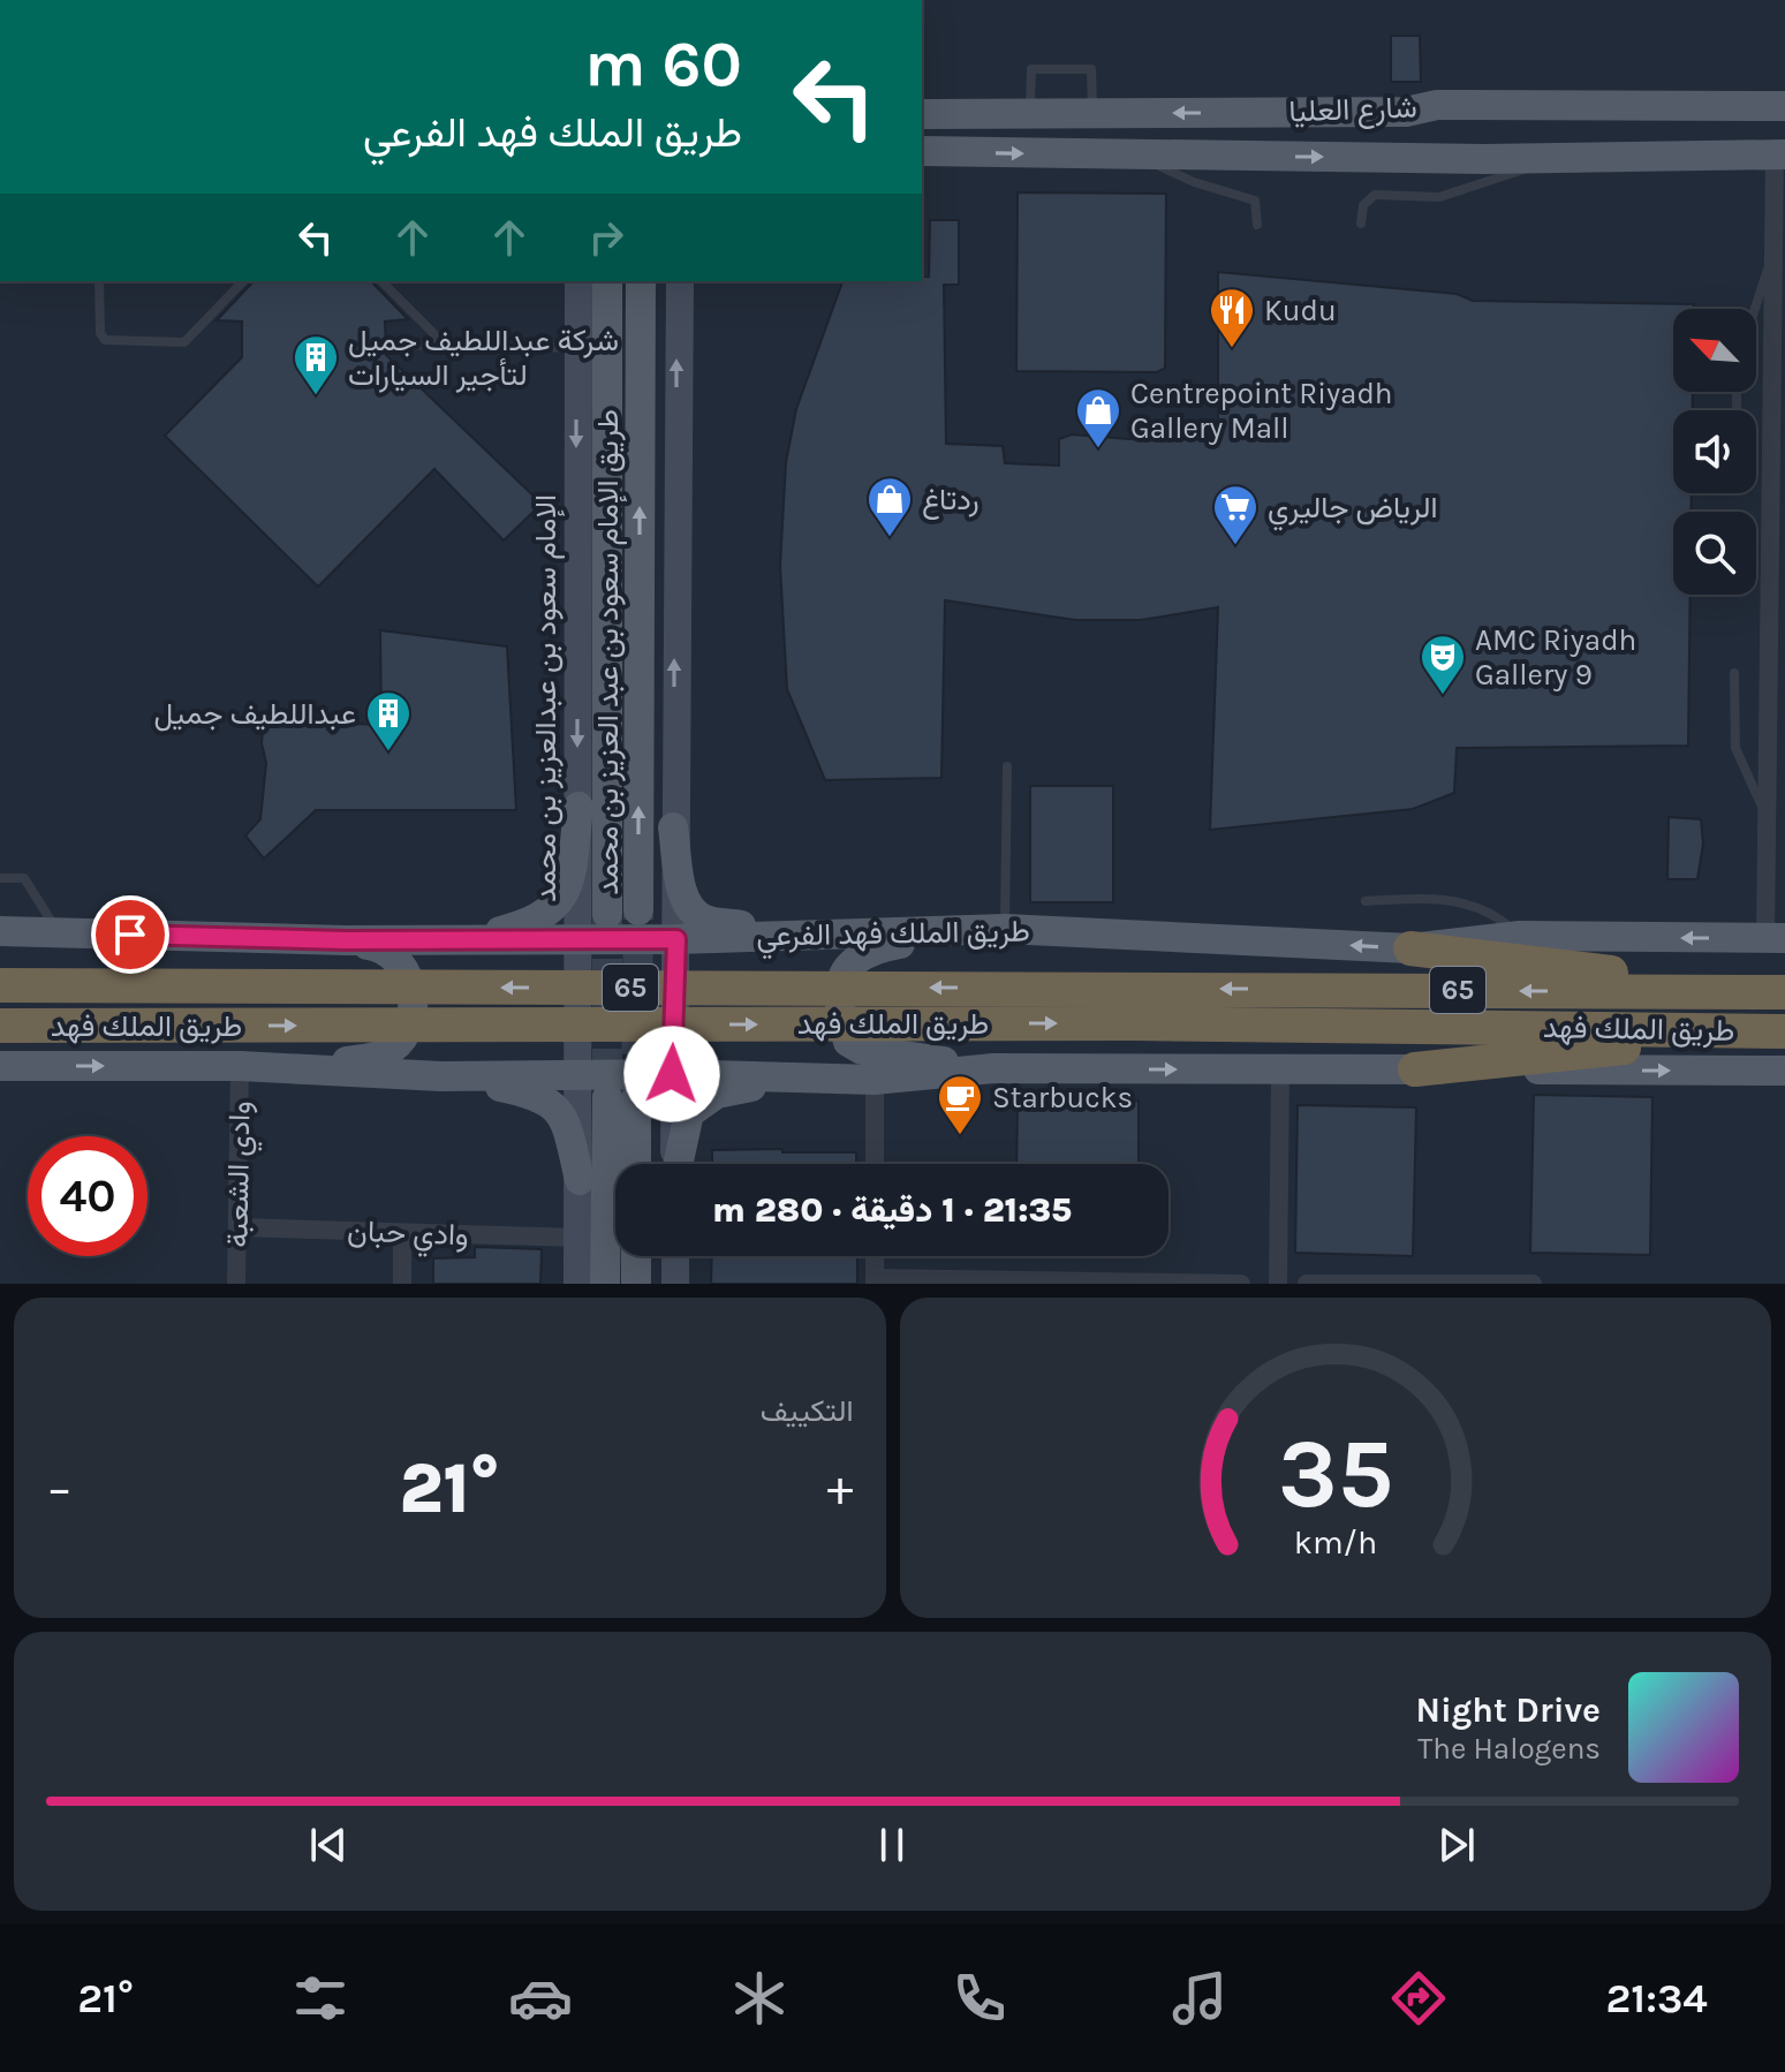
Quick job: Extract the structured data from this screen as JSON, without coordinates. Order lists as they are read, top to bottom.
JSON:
{
  "streets": {
    "highway": ["65", "طريق الملك فهد"],
    "main road": [
      "شارع العليا",
      "طريق الإمام سعود بن عبد العزيز بن محمد",
      "الإمام سعود بن عبدالعزيز بن محمد",
      "طريق الملك فهد الفرعي"
    ],
    "street": ["وادي الشعبة", "وادي حبان"]
  },
  "crossings": [
    ["الإمام سعود بن عبدالعزيز بن محمد", "طريق الملك فهد الفرعي"],
    ["الإمام سعود بن عبدالعزيز بن محمد", "وادي حبان"],
    ["وادي الشعبة", "وادي حبان"]
  ],
  "places": {
    "restaurant": ["Kudu"],
    "building": ["شركة عبداللطيف جميل لتأجير السيارات", "عبداللطيف جميل"],
    "shop": ["Centrepoint Riyadh Gallery Mall", "ردتاغ"],
    "supermarket": ["الرياض جاليري"],
    "theatre": ["AMC Riyadh Gallery 9"],
    "cafe": ["Starbucks"]
  },
  "north": "top left",
  "page": {
    "turn": ["60 m", "طريق الملك فهد الفرعي"],
    "limit": "40",
    "trip": "21:35 · 1 دقيقة · 280 m",
    "tile": "التكييف",
    "heat": ["−", "21°", "+"],
    "song": ["Night Drive", "The Halogens"],
    "tabs": ["21:34", "21°"],
    "gauge": ["35", "km/h"]
  }
}
